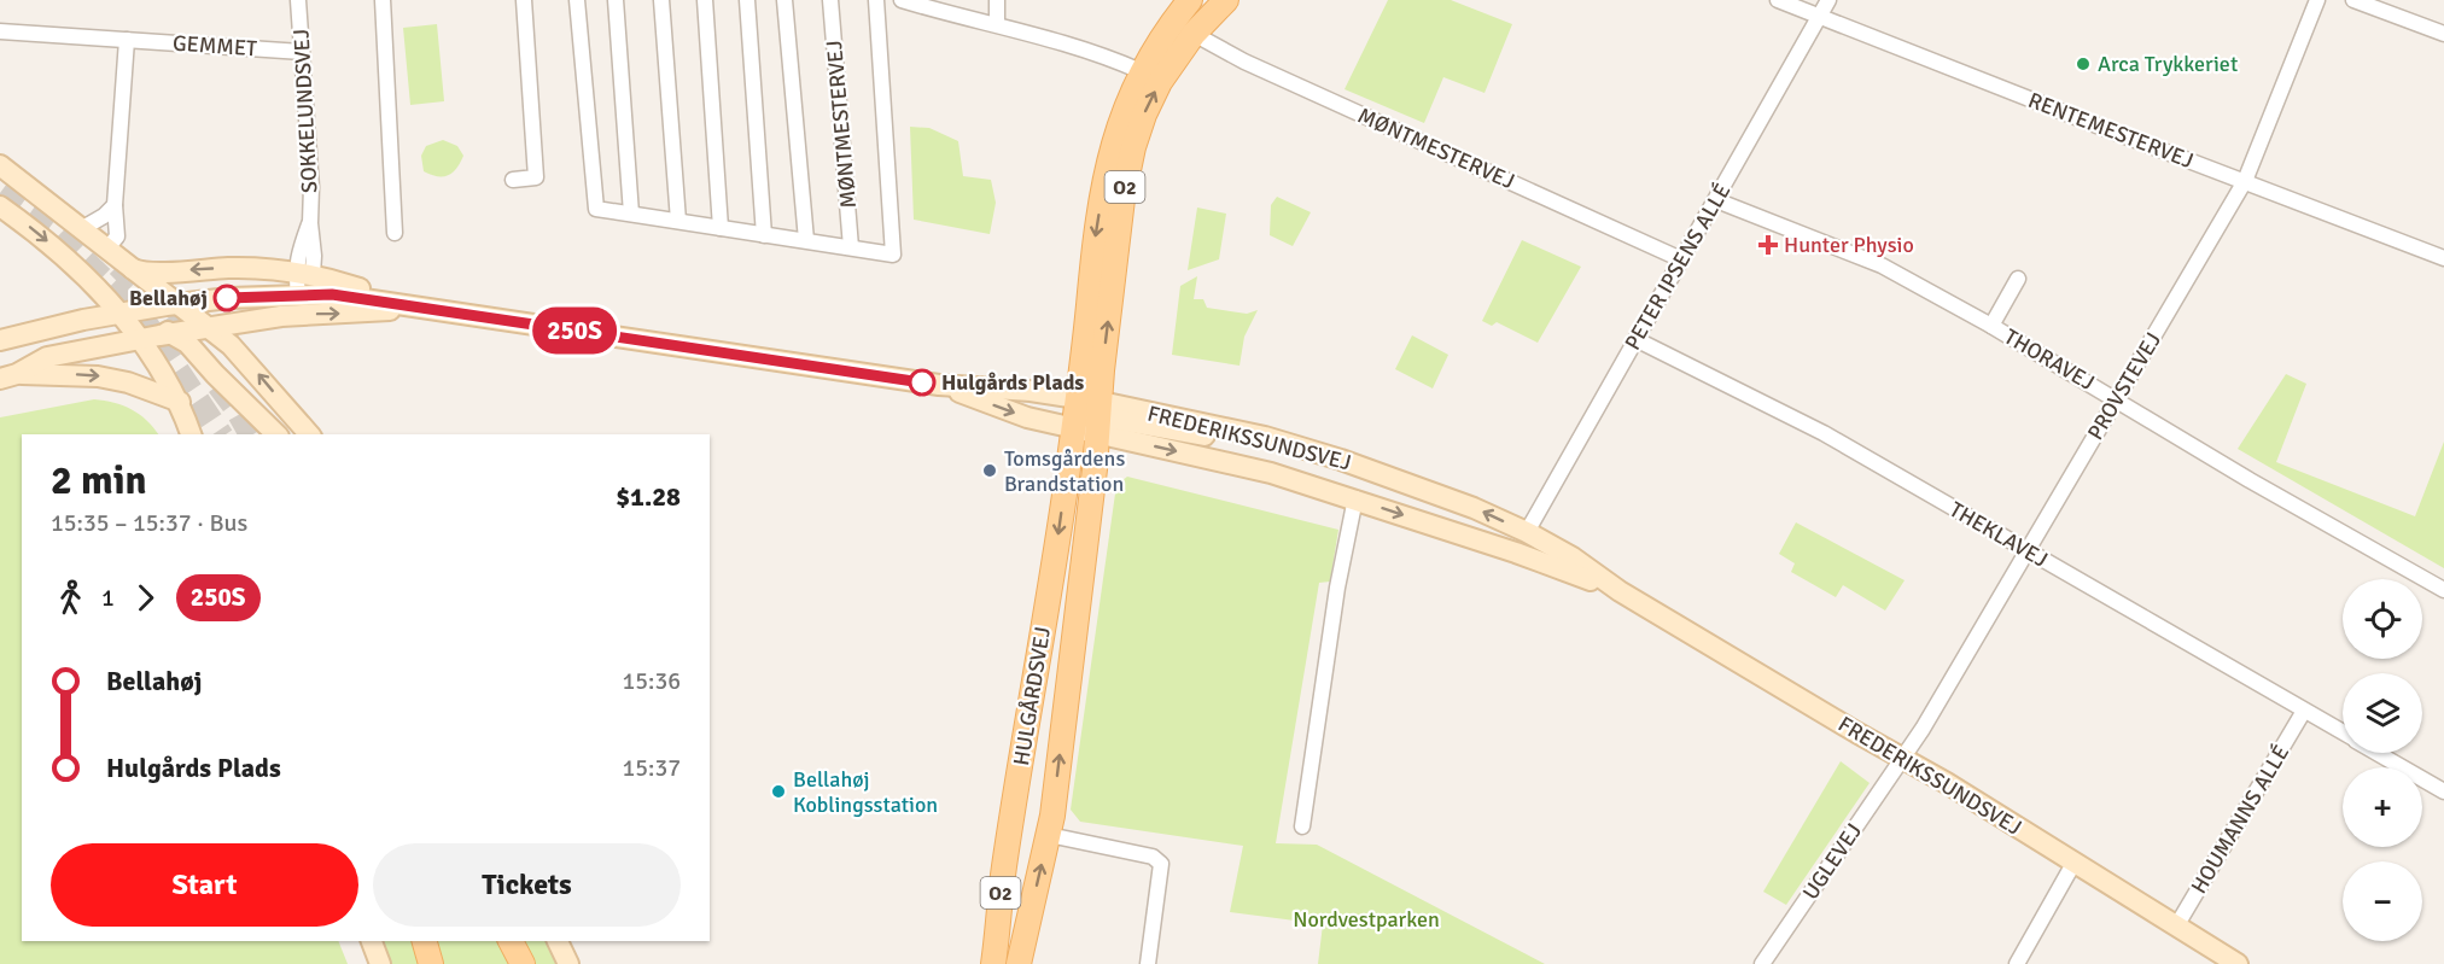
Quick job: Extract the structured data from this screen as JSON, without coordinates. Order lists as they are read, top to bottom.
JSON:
{
  "streets": {
    "main road": ["O2", "HULGÅRDSVEJ"],
    "street": [
      "GEMMET",
      "SOKKELUNDSVEJ",
      "MØNTMESTERVEJ",
      "RENTEMESTERVEJ",
      "PETER IPSENS ALLÉ",
      "THORAVEJ",
      "PROVSTEVEJ",
      "FREDERIKSSUNDSVEJ",
      "THEKLAVEJ",
      "HOUMANNS ALLÉ",
      "UGLEVEJ"
    ]
  },
  "crossings": [
    ["GEMMET", "SOKKELUNDSVEJ"],
    ["SOKKELUNDSVEJ", "FREDERIKSSUNDSVEJ"],
    ["MØNTMESTERVEJ", "O2"],
    ["MØNTMESTERVEJ", "PETER IPSENS ALLÉ"],
    ["RENTEMESTERVEJ", "PETER IPSENS ALLÉ"],
    ["RENTEMESTERVEJ", "PROVSTEVEJ"],
    ["O2", "FREDERIKSSUNDSVEJ"],
    ["O2", "HULGÅRDSVEJ"],
    ["PETER IPSENS ALLÉ", "THORAVEJ"],
    ["PETER IPSENS ALLÉ", "FREDERIKSSUNDSVEJ"],
    ["PETER IPSENS ALLÉ", "THEKLAVEJ"],
    ["THORAVEJ", "PROVSTEVEJ"],
    ["PROVSTEVEJ", "FREDERIKSSUNDSVEJ"],
    ["PROVSTEVEJ", "THEKLAVEJ"],
    ["PROVSTEVEJ", "UGLEVEJ"],
    ["FREDERIKSSUNDSVEJ", "HULGÅRDSVEJ"],
    ["FREDERIKSSUNDSVEJ", "HOUMANNS ALLÉ"],
    ["FREDERIKSSUNDSVEJ", "UGLEVEJ"],
    ["THEKLAVEJ", "HOUMANNS ALLÉ"]
  ],
  "parks": ["Nordvestparken"],
  "places": {
    "other": [
      "Arca Trykkeriet",
      "Bellahøj",
      "Hulgårds Plads",
      "Tomsgårdens Brandstation",
      "Bellahøj Koblingsstation"
    ],
    "health": ["Hunter Physio"]
  },
  "lines": ["bus line 250S"],
  "page": {
    "on_map": "250S",
    "heading": ["2 min", "15:35 – 15:37 · Bus", "$1.28"],
    "legs": ["1", "250S"],
    "map_buttons": ["+", "−"],
    "list": [
      {
        "name": "Bellahøj",
        "value": "15:36"
      },
      {
        "name": "Hulgårds Plads",
        "value": "15:37"
      }
    ],
    "buttons": ["Start", "Tickets"]
  }
}
